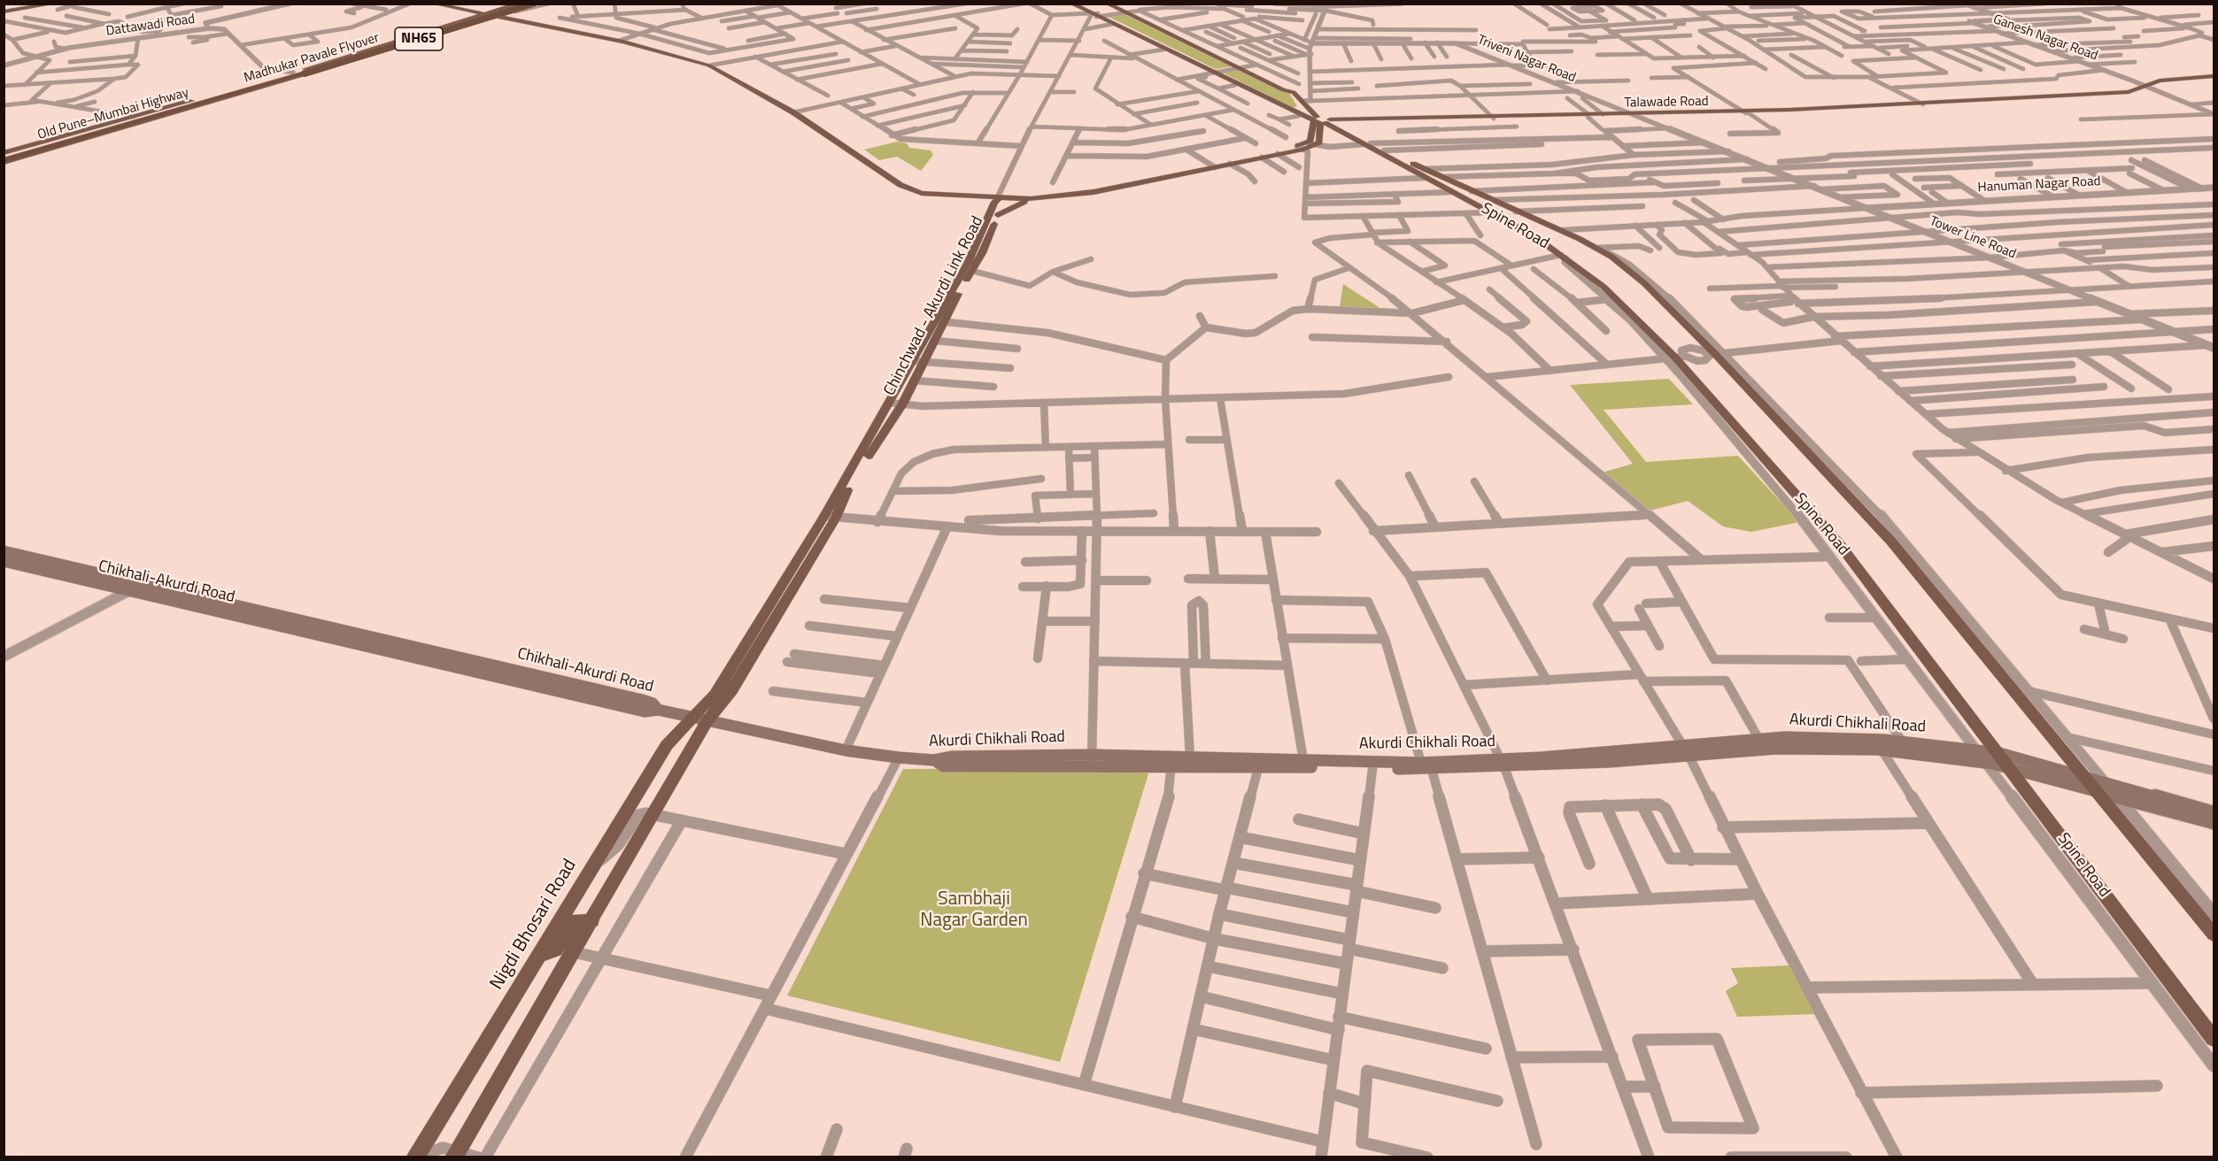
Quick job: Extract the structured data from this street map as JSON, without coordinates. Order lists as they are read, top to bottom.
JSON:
{
  "streets": {
    "highway": ["NH65", "Madhukar Pavale Flyover", "Old Pune–Mumbai Highway"],
    "main road": [
      "Talawade Road",
      "Spine Road",
      "Chinchwad - Akurdi Link Road",
      "Chikhali-Akurdi Road",
      "Akurdi Chikhali Road",
      "Nigdi Bhosari Road"
    ],
    "street": [
      "Dattawadi Road",
      "Ganesh Nagar Road",
      "Triveni Nagar Road",
      "Hanuman Nagar Road",
      "Tower Line Road"
    ]
  },
  "crossings": [
    ["Ganesh Nagar Road", "Talawade Road"],
    ["Madhukar Pavale Flyover", "Old Pune–Mumbai Highway"],
    ["Triveni Nagar Road", "Talawade Road"],
    ["Triveni Nagar Road", "Tower Line Road"],
    ["Talawade Road", "Spine Road"],
    ["Hanuman Nagar Road", "Tower Line Road"],
    ["Spine Road", "Akurdi Chikhali Road"],
    ["Chinchwad - Akurdi Link Road", "Akurdi Chikhali Road"],
    ["Chinchwad - Akurdi Link Road", "Nigdi Bhosari Road"],
    ["Chikhali-Akurdi Road", "Akurdi Chikhali Road"],
    ["Akurdi Chikhali Road", "Nigdi Bhosari Road"]
  ],
  "parks": ["Sambhaji Nagar Garden"]
}
